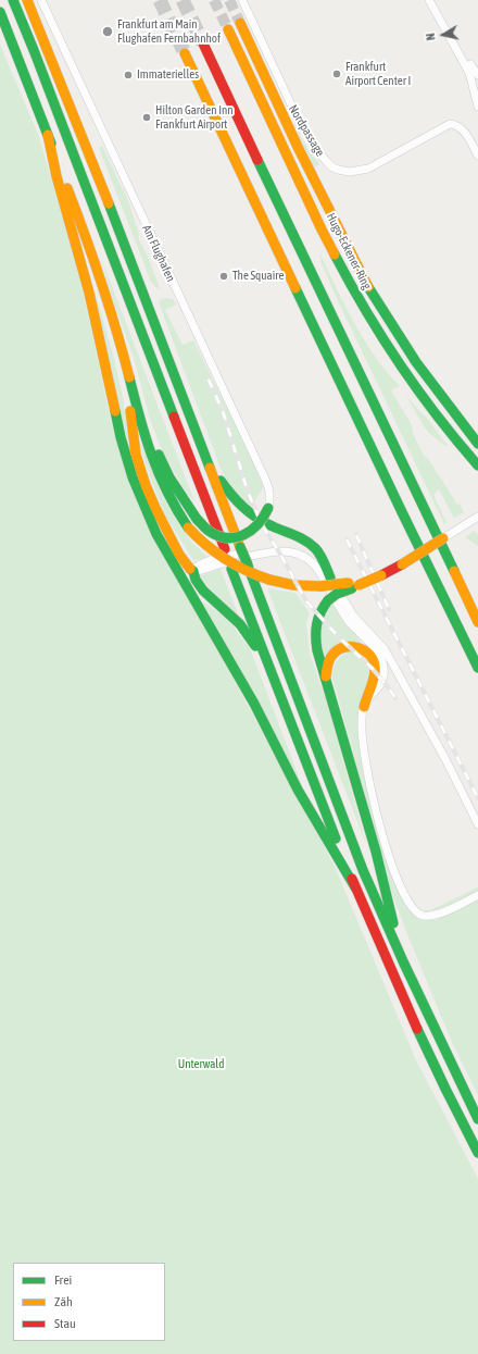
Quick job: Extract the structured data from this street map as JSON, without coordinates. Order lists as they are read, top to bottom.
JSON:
{
  "streets": {
    "main road": ["Hugo-Eckener-Ring"],
    "street": ["Nordpassage", "Am Flughafen"]
  },
  "parks": ["Unterwald"],
  "places": [
    "Frankfurt am Main Flughafen Fernbahnhof",
    "Frankfurt Airport Center I",
    "Immaterielles",
    "Hilton Garden Inn Frankfurt Airport",
    "The Squaire"
  ],
  "legend": ["Frei", "Zäh", "Stau"],
  "north": "left"
}
